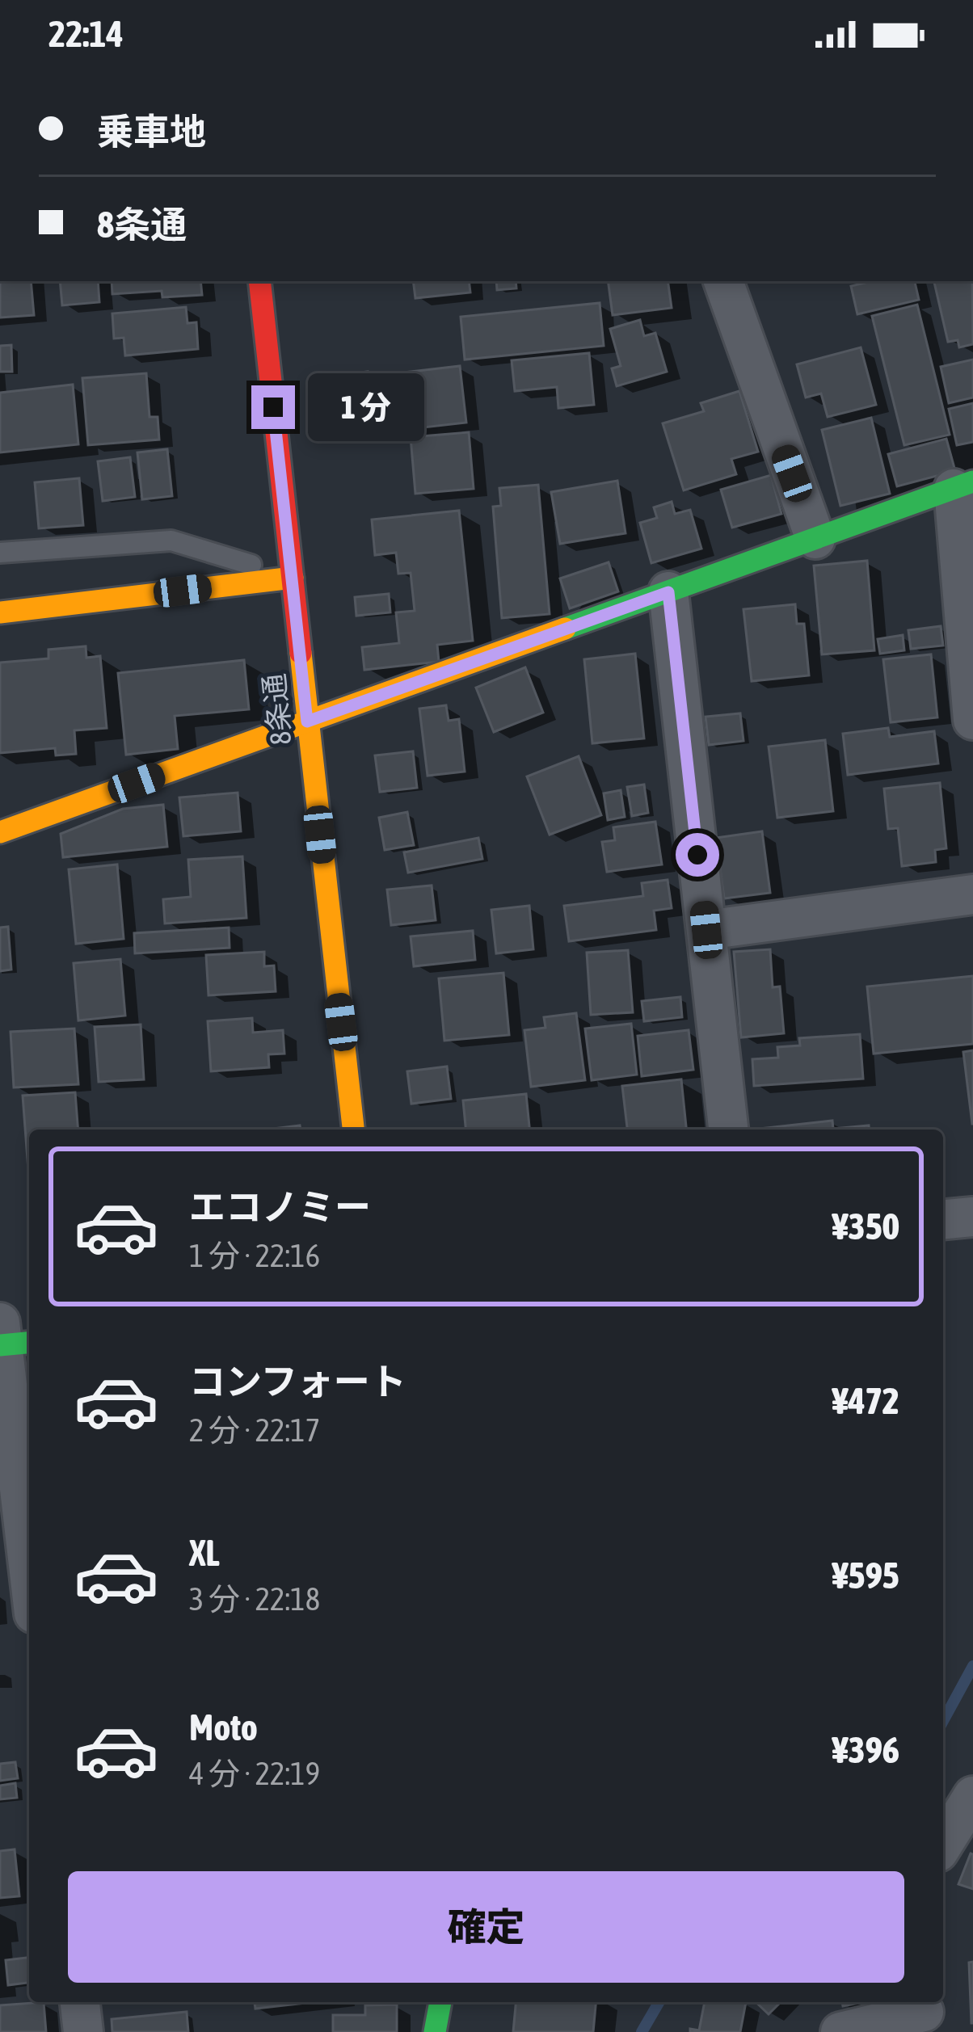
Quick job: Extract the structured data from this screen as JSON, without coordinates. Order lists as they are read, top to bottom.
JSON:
{
  "streets": {
    "street": ["8条通"]
  },
  "page": {
    "status": "22:14",
    "banner": ["乗車地", "8条通"],
    "bubble": "1 分",
    "list": [
      {
        "name": "エコノミー",
        "note": "1 分 · 22:16",
        "value": "¥350"
      },
      {
        "name": "コンフォート",
        "note": "2 分 · 22:17",
        "value": "¥472"
      },
      {
        "name": "XL",
        "note": "3 分 · 22:18",
        "value": "¥595"
      },
      {
        "name": "Moto",
        "note": "4 分 · 22:19",
        "value": "¥396"
      }
    ],
    "buttons": "確定"
  }
}
